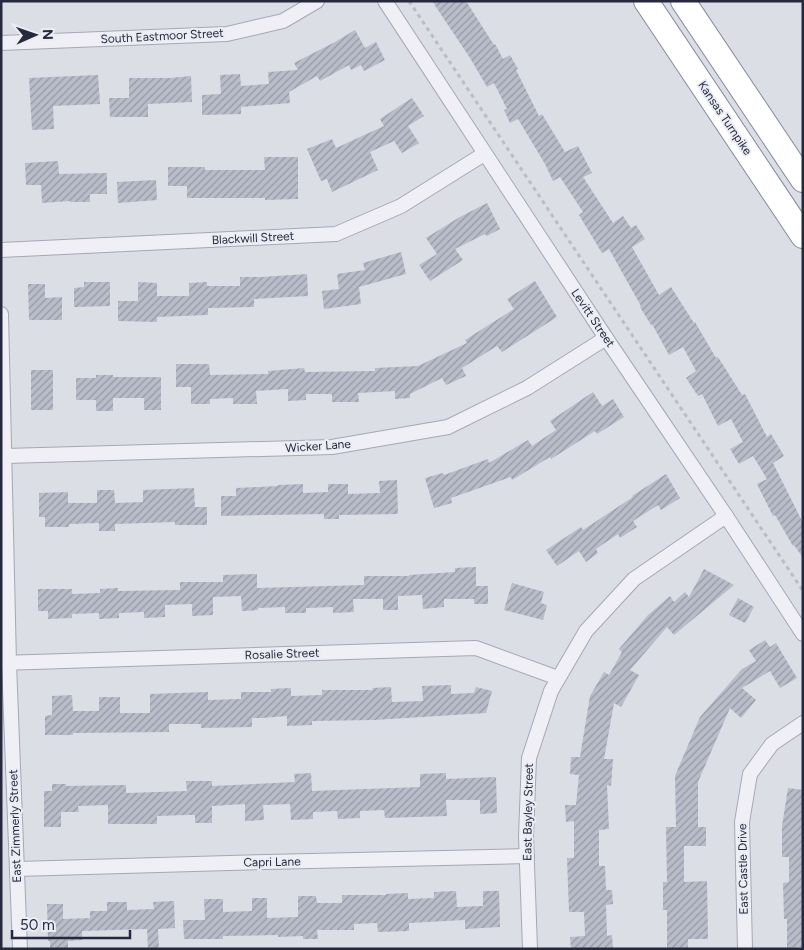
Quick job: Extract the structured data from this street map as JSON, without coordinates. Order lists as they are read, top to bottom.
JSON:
{
  "streets": {
    "highway": ["Kansas Turnpike"],
    "street": [
      "South Eastmoor Street",
      "Blackwill Street",
      "Levitt Street",
      "Wicker Lane",
      "Rosalie Street",
      "East Bayley Street",
      "East Zimmerly Street",
      "Capri Lane",
      "East Castle Drive"
    ]
  },
  "crossings": [
    ["Blackwill Street", "Levitt Street"],
    ["Levitt Street", "Wicker Lane"],
    ["Levitt Street", "East Bayley Street"],
    ["Wicker Lane", "East Zimmerly Street"],
    ["Rosalie Street", "East Bayley Street"],
    ["Rosalie Street", "East Zimmerly Street"],
    ["East Bayley Street", "Capri Lane"],
    ["East Zimmerly Street", "Capri Lane"]
  ],
  "scale_bar": "50 m",
  "north": "right"
}
